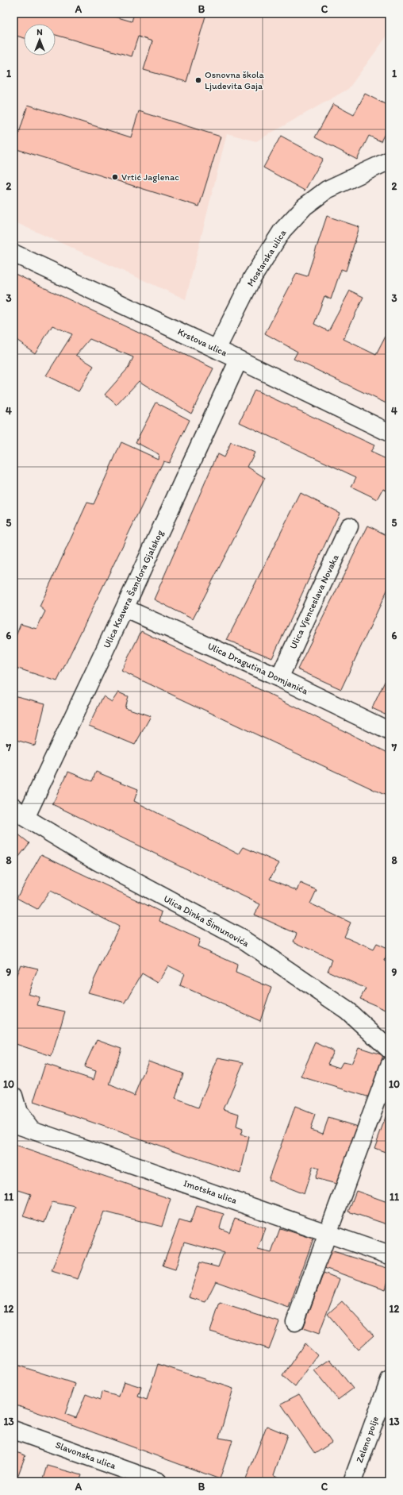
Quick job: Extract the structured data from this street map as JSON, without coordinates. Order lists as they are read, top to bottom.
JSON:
{
  "streets": {
    "street": [
      "Mostarska ulica",
      "Krstova ulica",
      "Ulica Ksavera Šandora Gjalskog",
      "Ulica Vjenceslava Novaka",
      "Ulica Dragutina Domjanića",
      "Ulica Dinka Šimunovića",
      "Imotska ulica",
      "Zeleno polje",
      "Slavonska ulica"
    ]
  },
  "crossings": [
    ["Mostarska ulica", "Krstova ulica"],
    ["Krstova ulica", "Ulica Ksavera Šandora Gjalskog"],
    ["Ulica Ksavera Šandora Gjalskog", "Ulica Dragutina Domjanića"],
    ["Ulica Ksavera Šandora Gjalskog", "Ulica Dinka Šimunovića"],
    ["Ulica Vjenceslava Novaka", "Ulica Dragutina Domjanića"]
  ],
  "places": ["Osnovna škola Ljudevita Gaja", "Vrtić Jaglenac"],
  "north": "top",
  "grid": {
    "columns": ["A", "B", "C"],
    "rows": [
      "1",
      "2",
      "3",
      "4",
      "5",
      "6",
      "7",
      "8",
      "9",
      "10",
      "11",
      "12",
      "13"
    ]
  }
}
